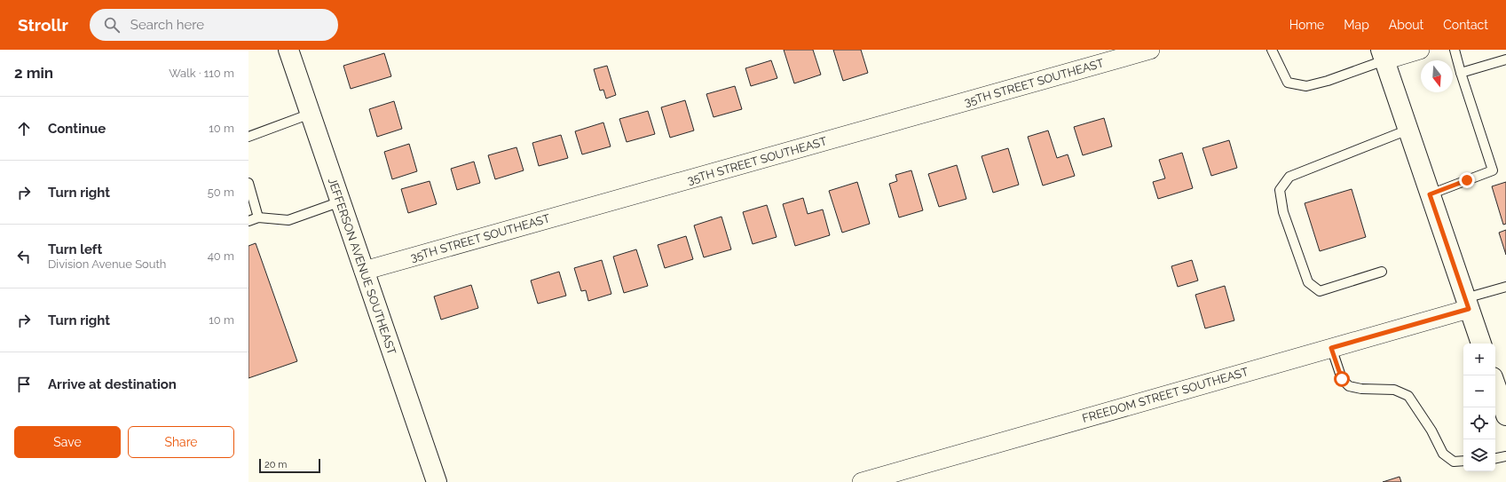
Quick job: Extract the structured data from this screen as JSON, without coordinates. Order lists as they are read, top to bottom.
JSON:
{
  "streets": {
    "street": ["35TH STREET SOUTHEAST", "JEFFERSON AVENUE SOUTHEAST", "FREEDOM STREET SOUTHEAST"]
  },
  "crossings": [
    ["35TH STREET SOUTHEAST", "JEFFERSON AVENUE SOUTHEAST"]
  ],
  "scale_bar": "20 m",
  "north": "bottom",
  "page": {
    "header": "Strollr",
    "search": "Search here",
    "nav": [
      "Home",
      "Map",
      "About",
      "Contact"
    ],
    "heading": ["2 min", "Walk · 110 m"],
    "list": [
      ["Continue", "10 m"],
      ["Turn right", "50 m"],
      ["Turn left", "Division Avenue South", "40 m"],
      ["Turn right", "10 m"],
      "Arrive at destination"
    ],
    "map_buttons": ["+", "−"],
    "buttons": ["Save", "Share"],
    "scale": "20 m"
  }
}
